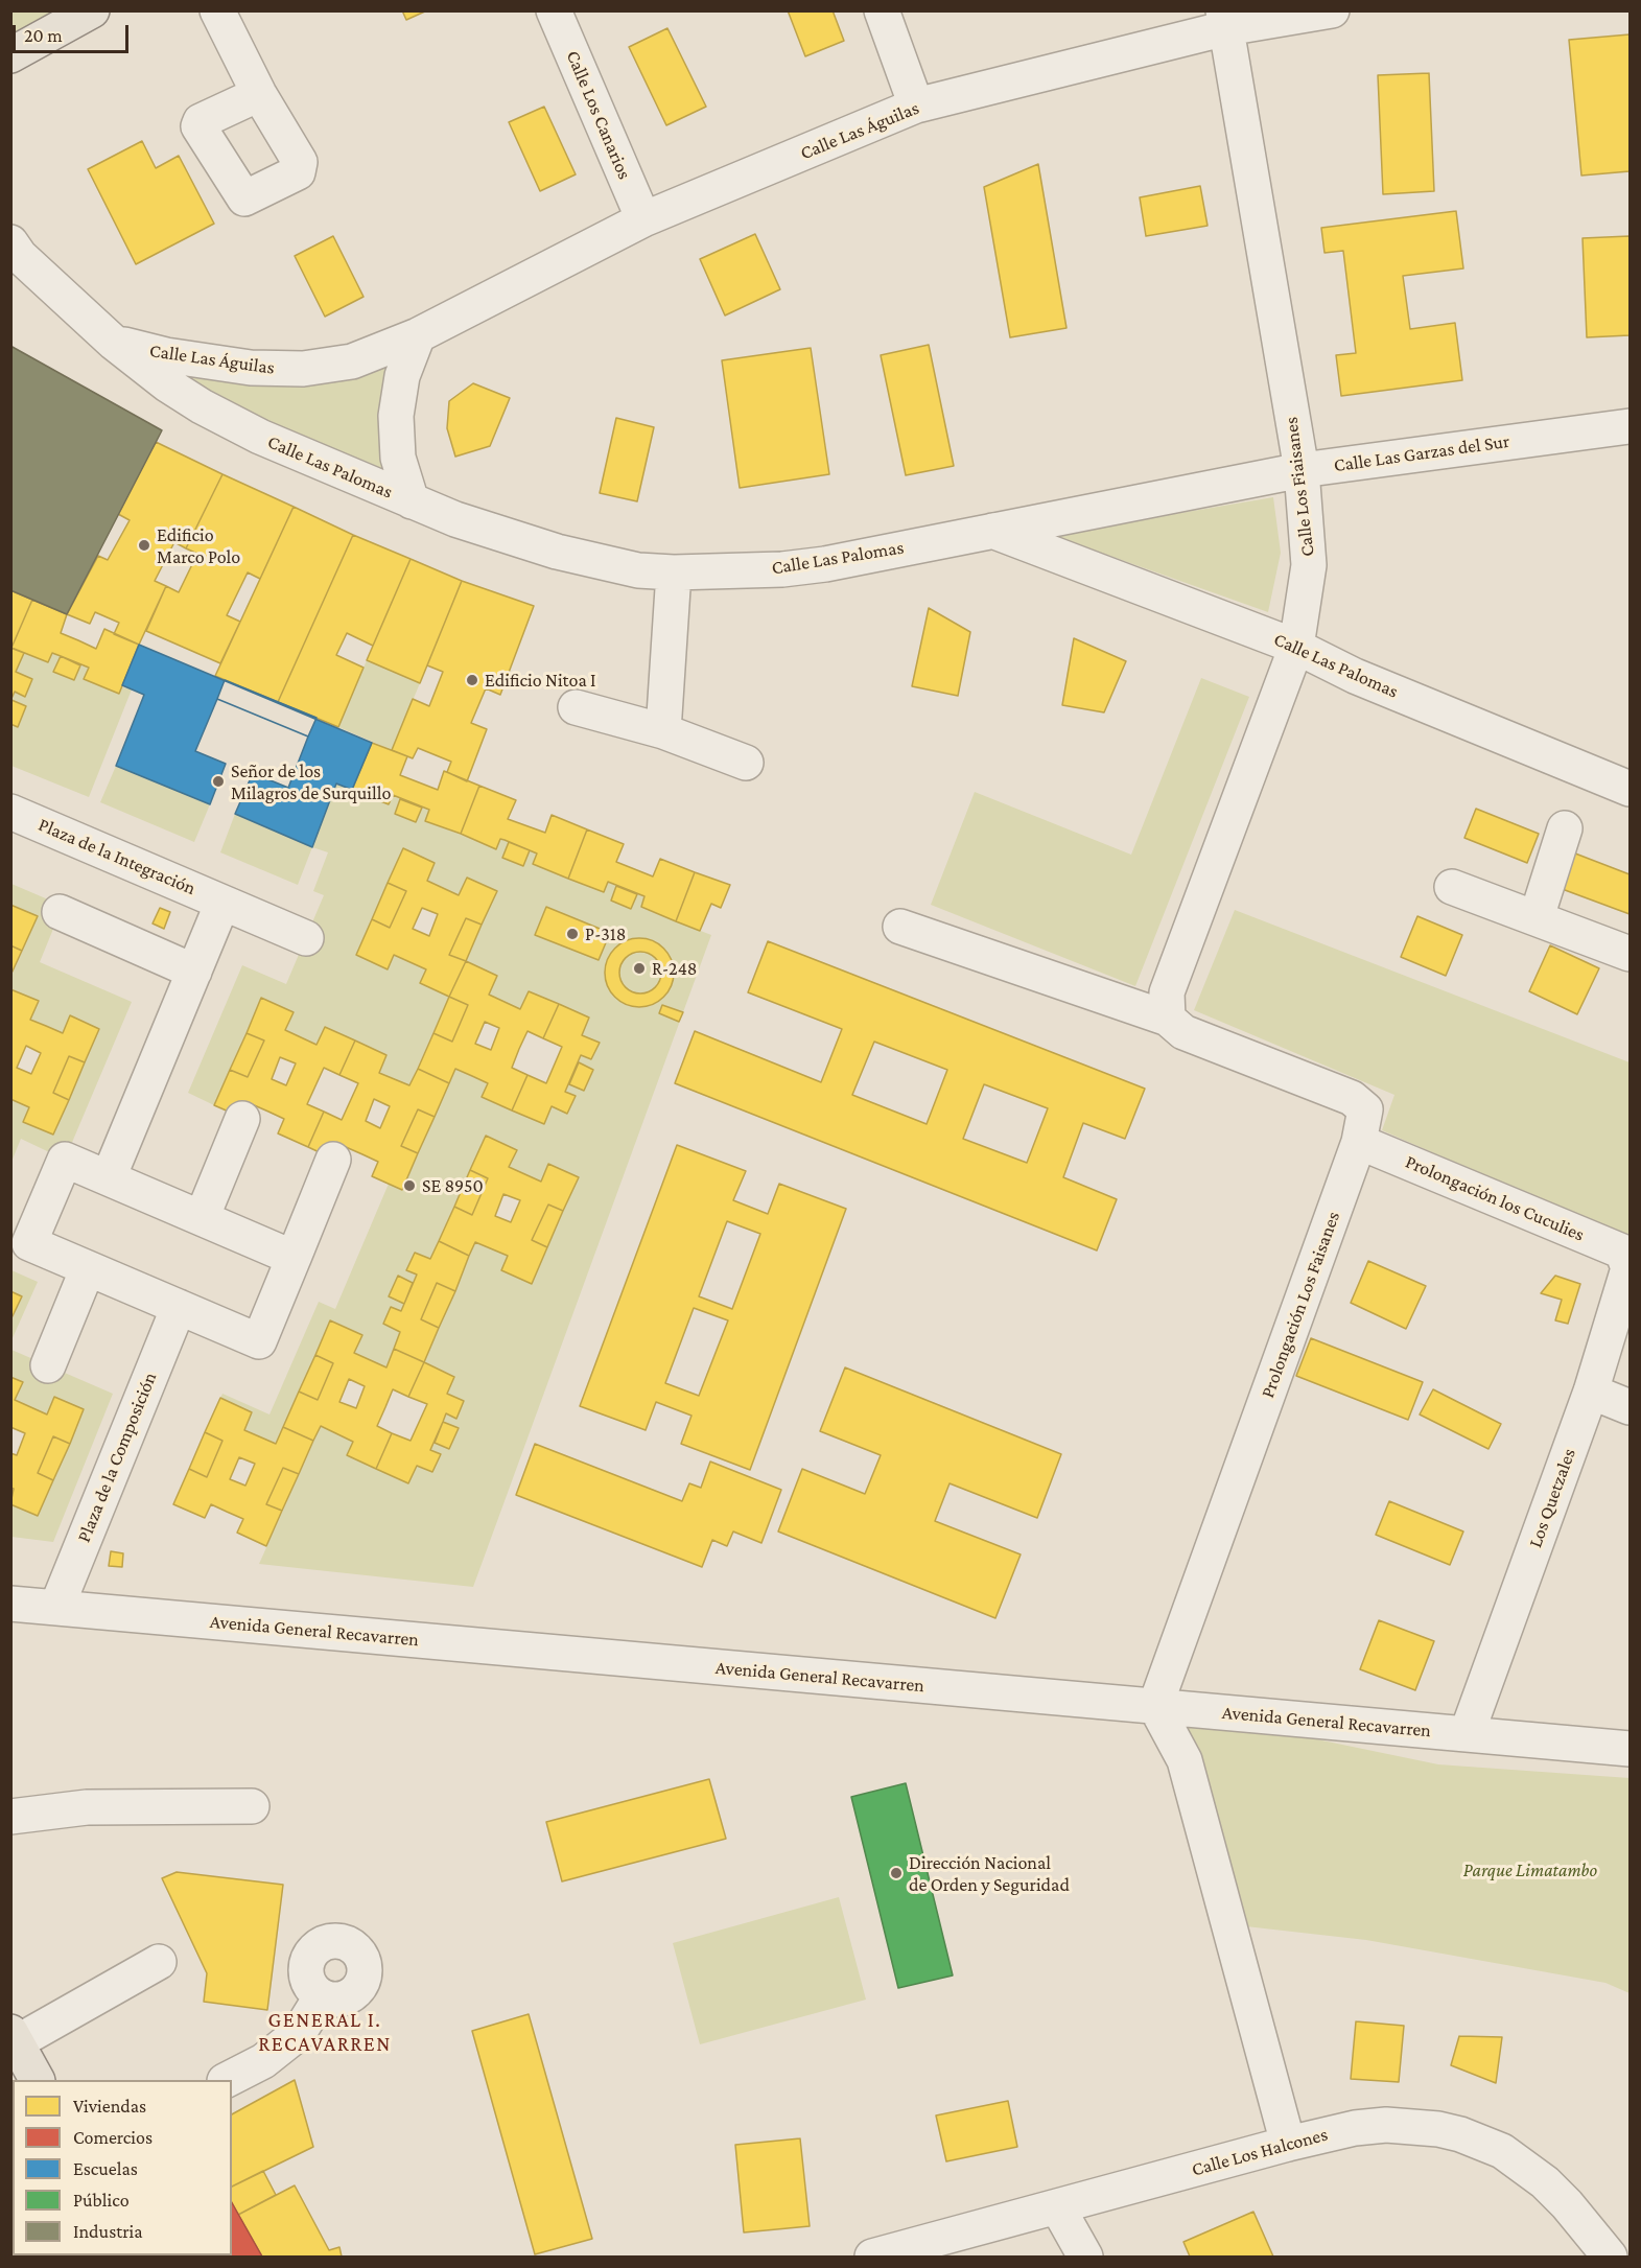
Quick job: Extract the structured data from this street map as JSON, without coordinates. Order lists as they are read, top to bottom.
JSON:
{
  "streets": {
    "street": [
      "Calle Los Canarios",
      "Calle Las Águilas",
      "Calle Las Garzas del Sur",
      "Calle Las Palomas",
      "Calle Los Fiaisanes",
      "Plaza de la Integración",
      "Prolongación los Cuculies",
      "Prolongación Los Faisanes",
      "Plaza de la Composición",
      "Los Quetzales",
      "Avenida General Recavarren",
      "Calle Los Halcones"
    ]
  },
  "crossings": [
    ["Calle Los Canarios", "Calle Las Águilas"],
    ["Calle Las Águilas", "Calle Las Palomas"],
    ["Calle Las Águilas", "Calle Los Fiaisanes"],
    ["Calle Las Garzas del Sur", "Calle Las Palomas"],
    ["Calle Las Garzas del Sur", "Calle Los Fiaisanes"],
    ["Calle Las Palomas", "Calle Los Fiaisanes"],
    ["Calle Los Fiaisanes", "Prolongación Los Faisanes"],
    ["Prolongación los Cuculies", "Prolongación Los Faisanes"],
    ["Prolongación los Cuculies", "Los Quetzales"],
    ["Prolongación Los Faisanes", "Avenida General Recavarren"],
    ["Plaza de la Composición", "Avenida General Recavarren"],
    ["Los Quetzales", "Avenida General Recavarren"]
  ],
  "districts": ["GENERAL I. RECAVARREN"],
  "parks": ["Parque Limatambo"],
  "places": [
    "Edificio Marco Polo",
    "Edificio Nitoa I",
    "Señor de los Milagros de Surquillo",
    "P-318",
    "R-248",
    "SE 8950",
    "Dirección Nacional de Orden y Seguridad"
  ],
  "legend": [
    "Viviendas",
    "Comercios",
    "Escuelas",
    "Público",
    "Industria"
  ],
  "scale_bar": "20 m"
}
